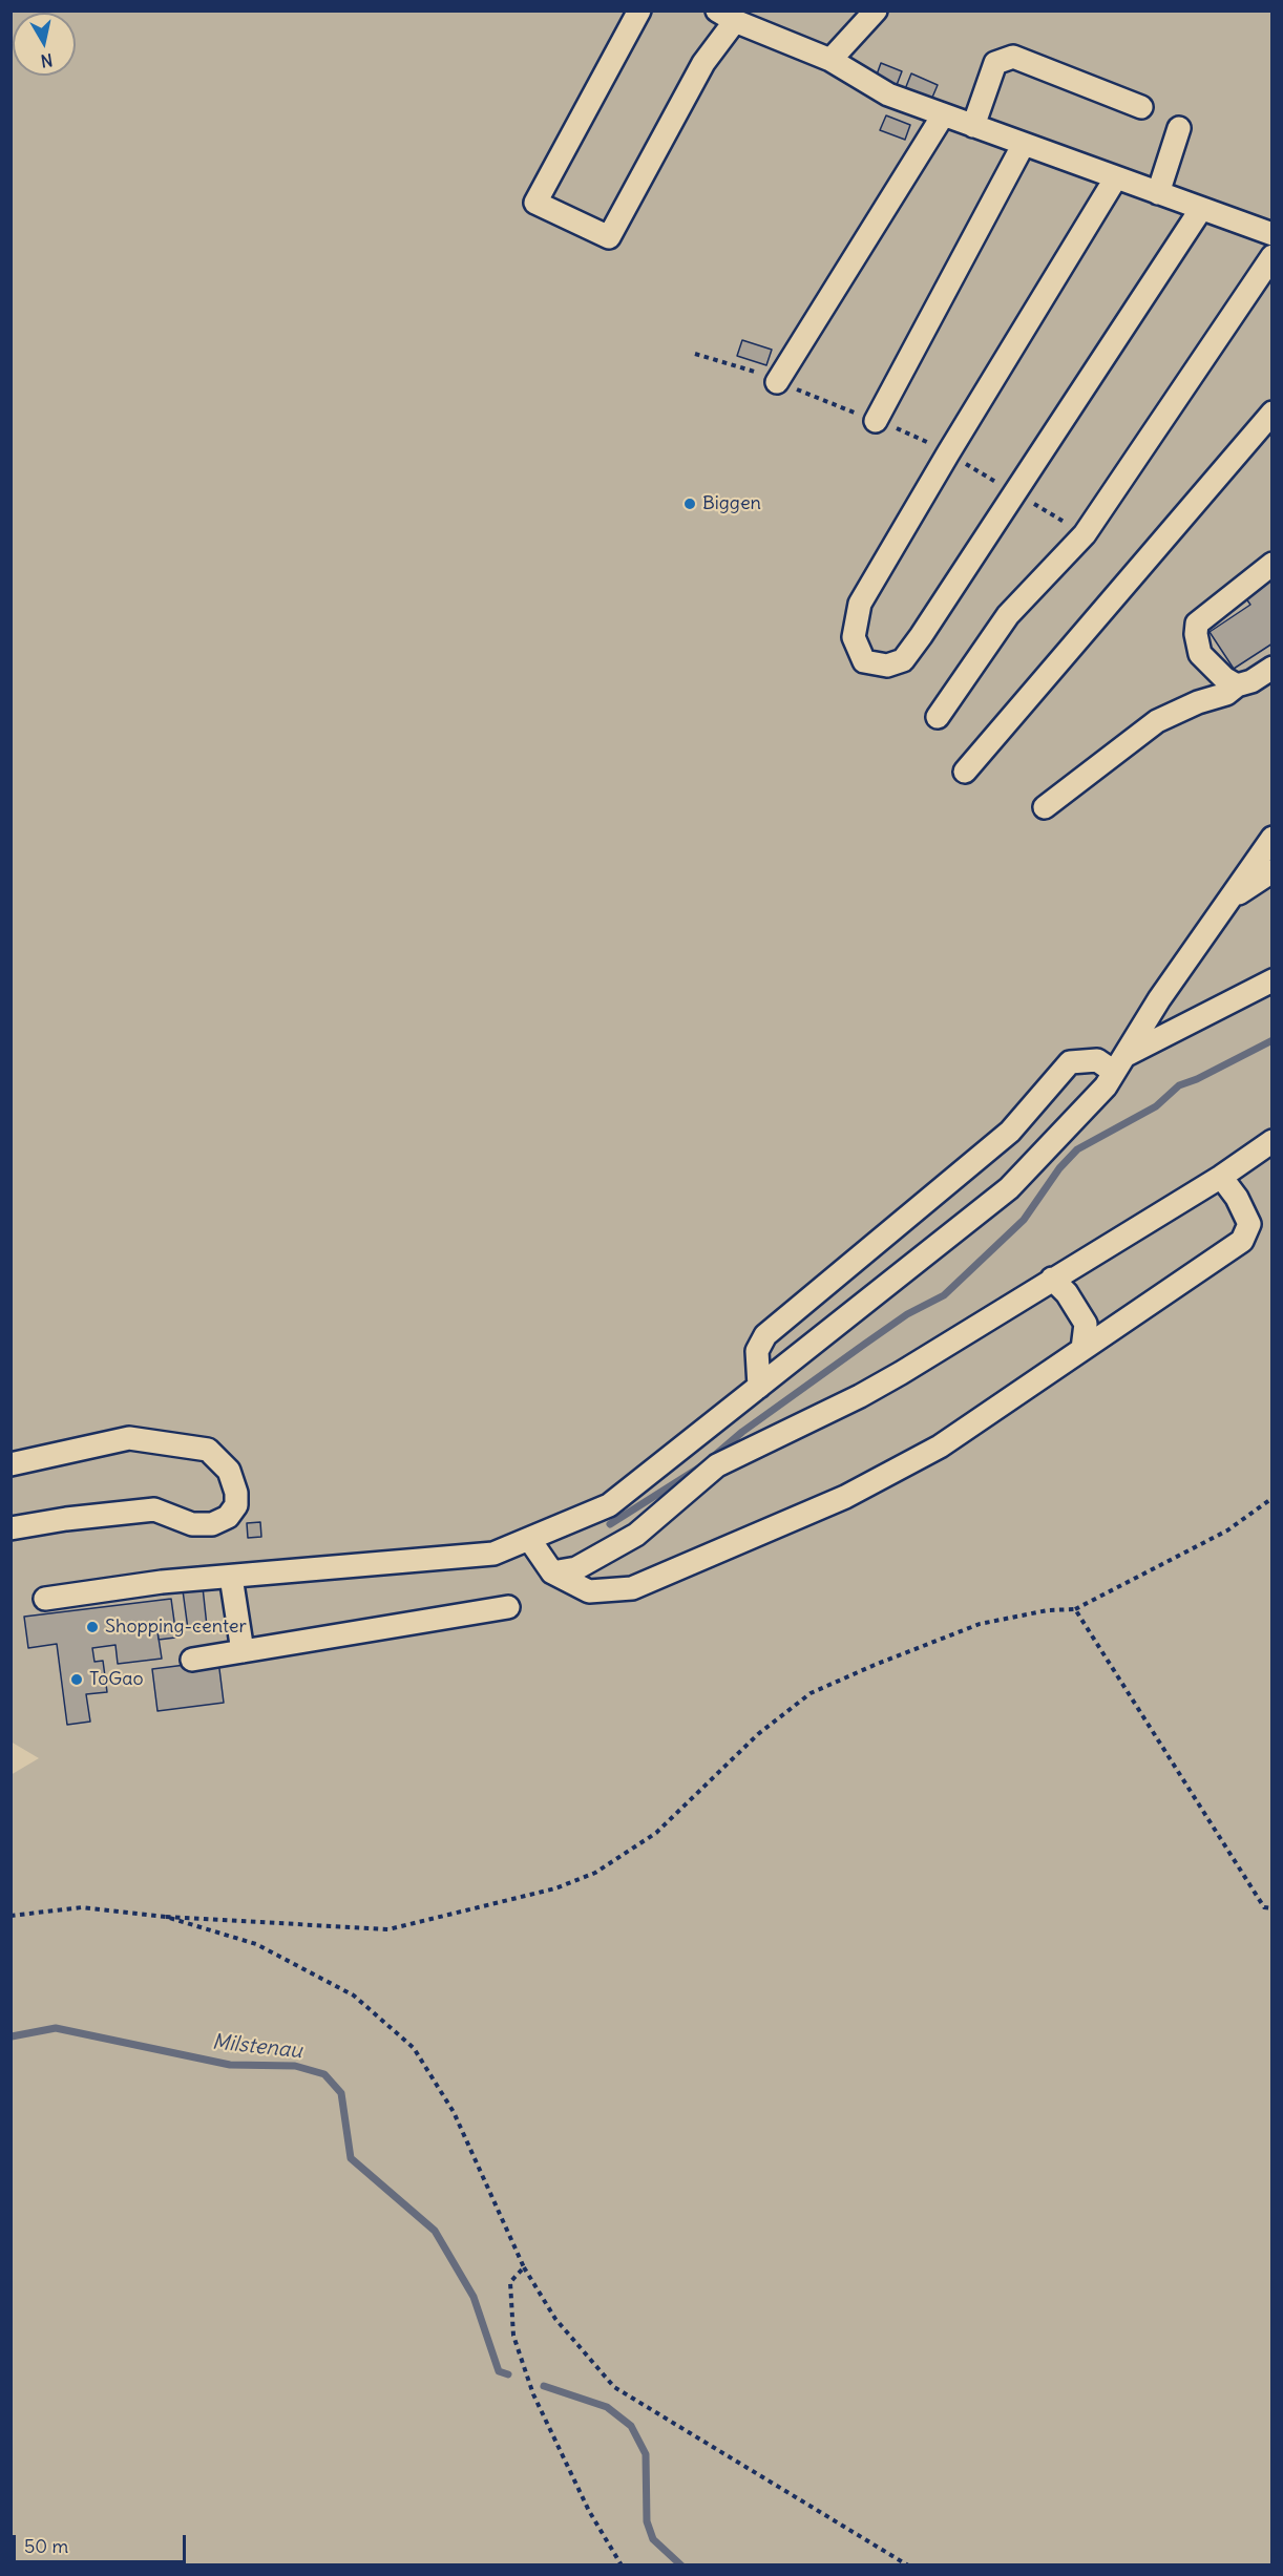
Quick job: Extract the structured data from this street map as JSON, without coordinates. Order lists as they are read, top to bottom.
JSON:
{
  "water": ["Milstenau"],
  "places": ["Biggen", "Shopping-center", "ToGao"],
  "scale_bar": "50 m",
  "north": "bottom"
}
